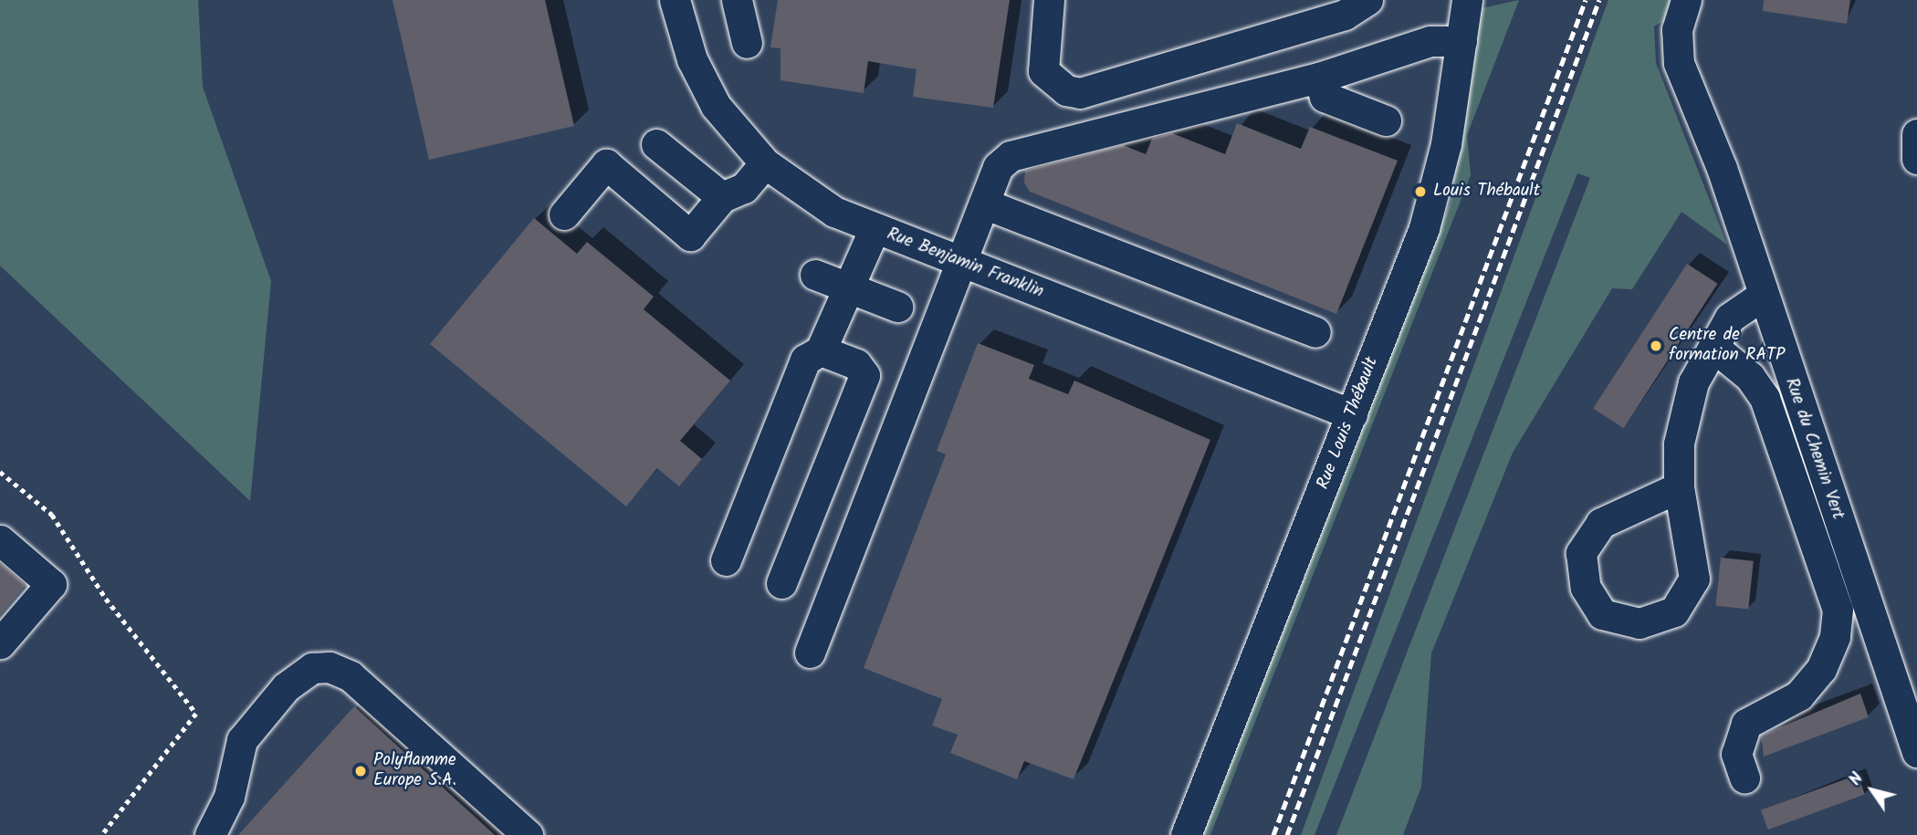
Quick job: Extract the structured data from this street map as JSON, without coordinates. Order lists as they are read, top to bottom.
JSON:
{
  "streets": {
    "street": ["Rue Benjamin Franklin", "Rue Louis Thébault", "Rue du Chemin Vert"]
  },
  "crossings": [
    ["Rue Benjamin Franklin", "Rue Louis Thébault"]
  ],
  "places": ["Louis Thébault", "Centre de formation RATP", "Polyflamme Europe S.A."],
  "north": "top left"
}
